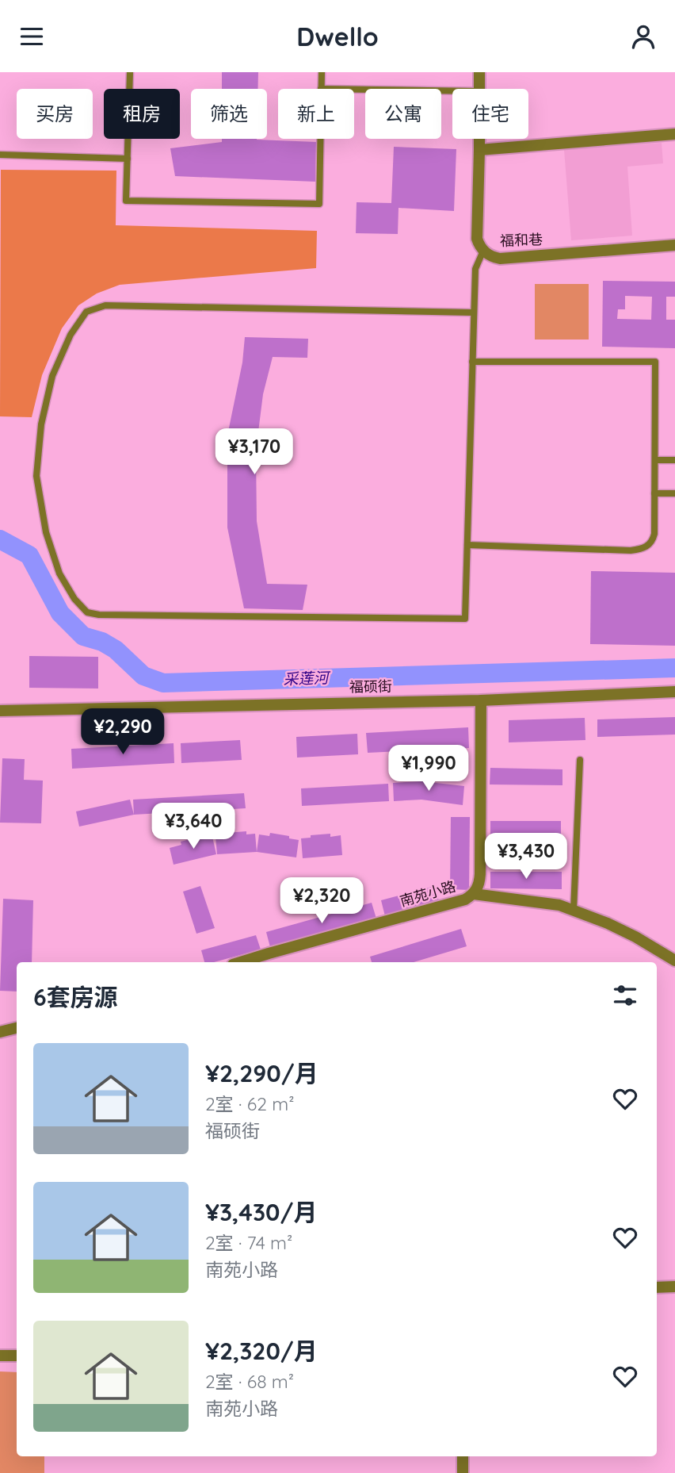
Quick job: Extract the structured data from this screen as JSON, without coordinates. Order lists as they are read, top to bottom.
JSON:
{
  "streets": {
    "street": ["福和巷", "福硕街", "南苑小路"]
  },
  "crossings": [
    ["福硕街", "南苑小路"]
  ],
  "water": ["采莲河"],
  "page": {
    "header": "Dwello",
    "chip": [
      "买房",
      "租房",
      "筛选",
      "新上",
      "公寓",
      "住宅"
    ],
    "price": [
      "¥3,170",
      "¥2,290",
      "¥1,990",
      "¥3,640",
      "¥3,430",
      "¥2,320"
    ],
    "heading": "6套房源",
    "list": [
      {
        "name": "¥2,290/月",
        "note": "2室 · 62 m² · 福硕街"
      },
      {
        "name": "¥3,430/月",
        "note": "2室 · 74 m² · 南苑小路"
      },
      {
        "name": "¥2,320/月",
        "note": "2室 · 68 m² · 南苑小路"
      }
    ]
  }
}
